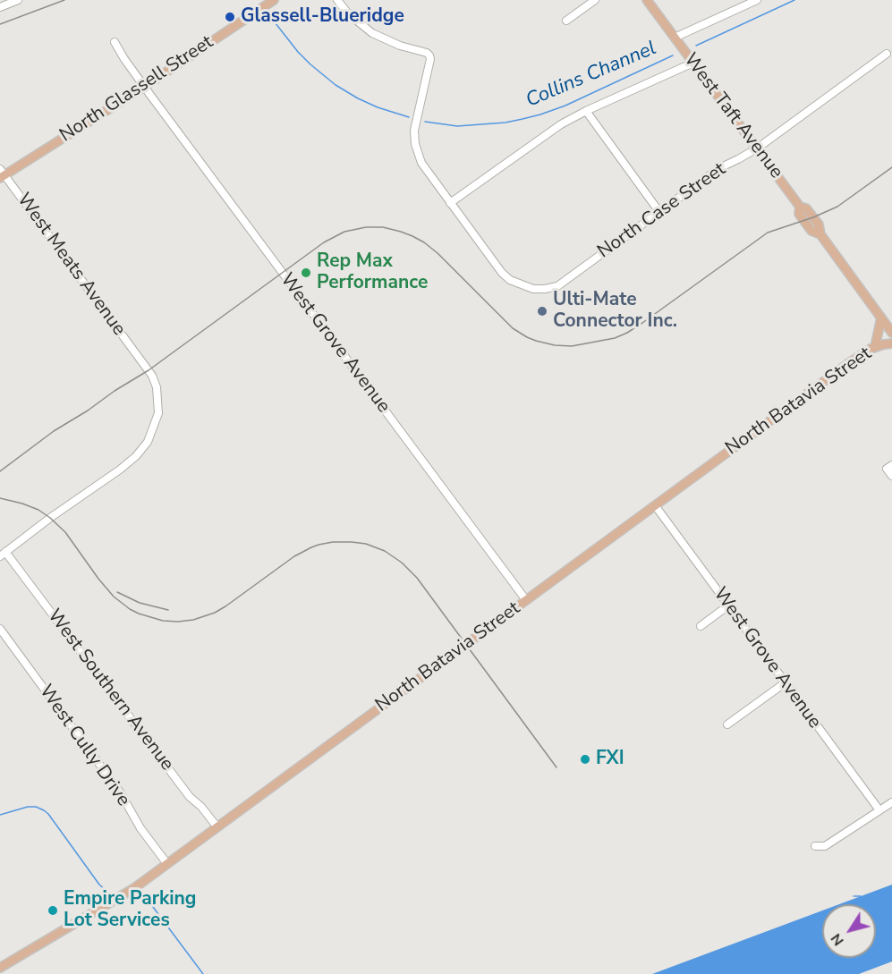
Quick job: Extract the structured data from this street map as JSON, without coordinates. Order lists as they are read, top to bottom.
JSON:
{
  "streets": {
    "main road": ["North Glassell Street", "West Taft Avenue", "North Batavia Street"],
    "street": [
      "North Case Street",
      "West Meats Avenue",
      "West Grove Avenue",
      "West Southern Avenue",
      "West Cully Drive"
    ]
  },
  "crossings": [
    ["North Glassell Street", "West Meats Avenue"],
    ["North Glassell Street", "West Grove Avenue"],
    ["West Taft Avenue", "North Case Street"],
    ["West Meats Avenue", "West Southern Avenue"],
    ["West Grove Avenue", "North Batavia Street"],
    ["North Batavia Street", "West Southern Avenue"],
    ["North Batavia Street", "West Cully Drive"]
  ],
  "water": ["Collins Channel"],
  "places": [
    "Glassell-Blueridge",
    "Rep Max Performance",
    "Ulti-Mate Connector Inc.",
    "FXI",
    "Empire Parking Lot Services"
  ],
  "north": "bottom left"
}
